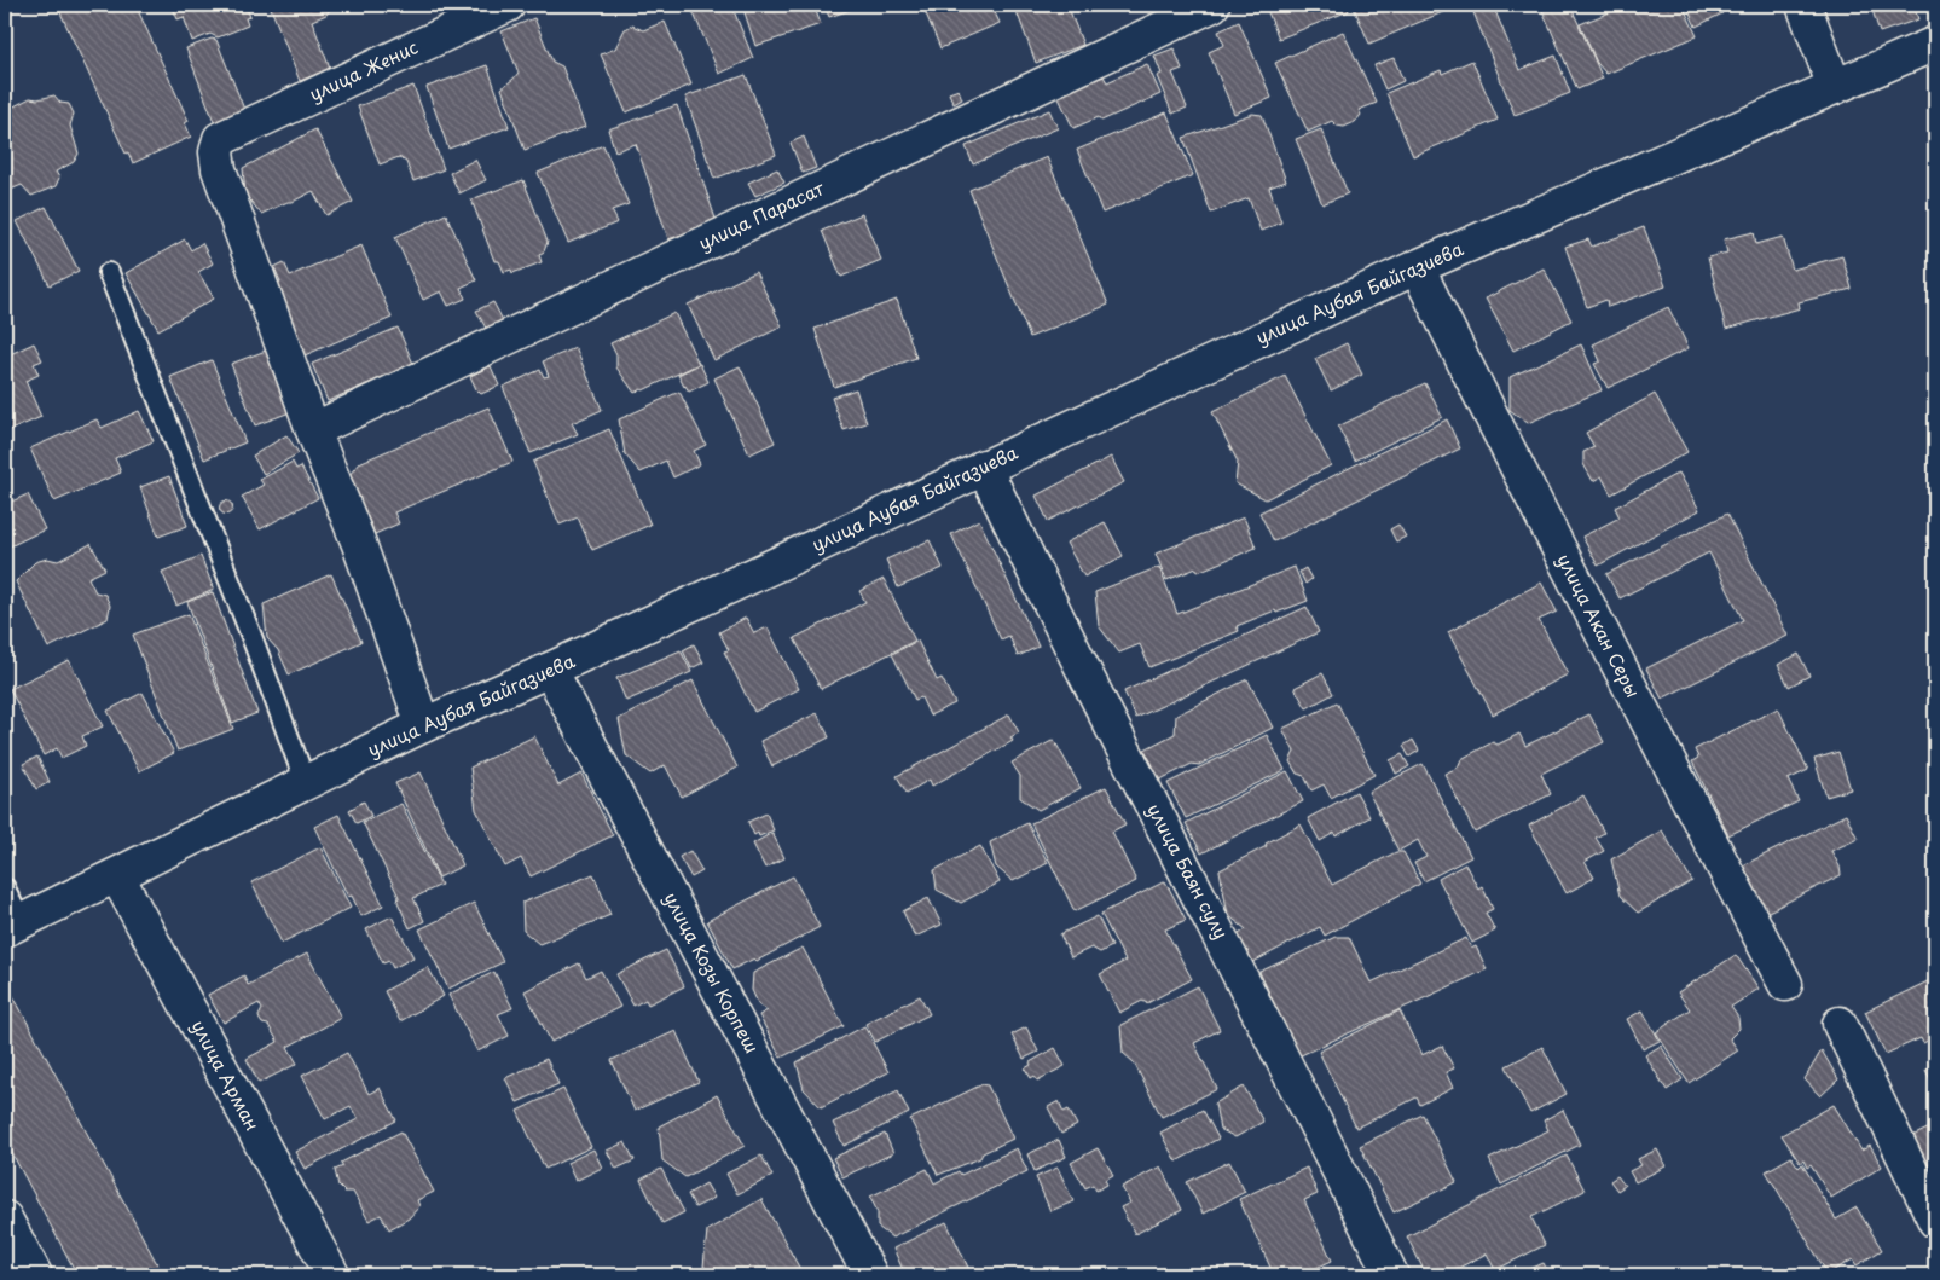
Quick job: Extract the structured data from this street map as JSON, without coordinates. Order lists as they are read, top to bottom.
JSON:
{
  "streets": {
    "street": [
      "улица Женис",
      "улица Парасат",
      "улица Аубая Байгазиева",
      "улица Акан Серы",
      "улица Баян сулу",
      "улица Козы Корпеш",
      "улица Арман"
    ]
  },
  "crossings": [
    ["улица Женис", "улица Парасат"],
    ["улица Аубая Байгазиева", "улица Акан Серы"],
    ["улица Аубая Байгазиева", "улица Баян сулу"],
    ["улица Аубая Байгазиева", "улица Козы Корпеш"],
    ["улица Аубая Байгазиева", "улица Арман"]
  ]
}
